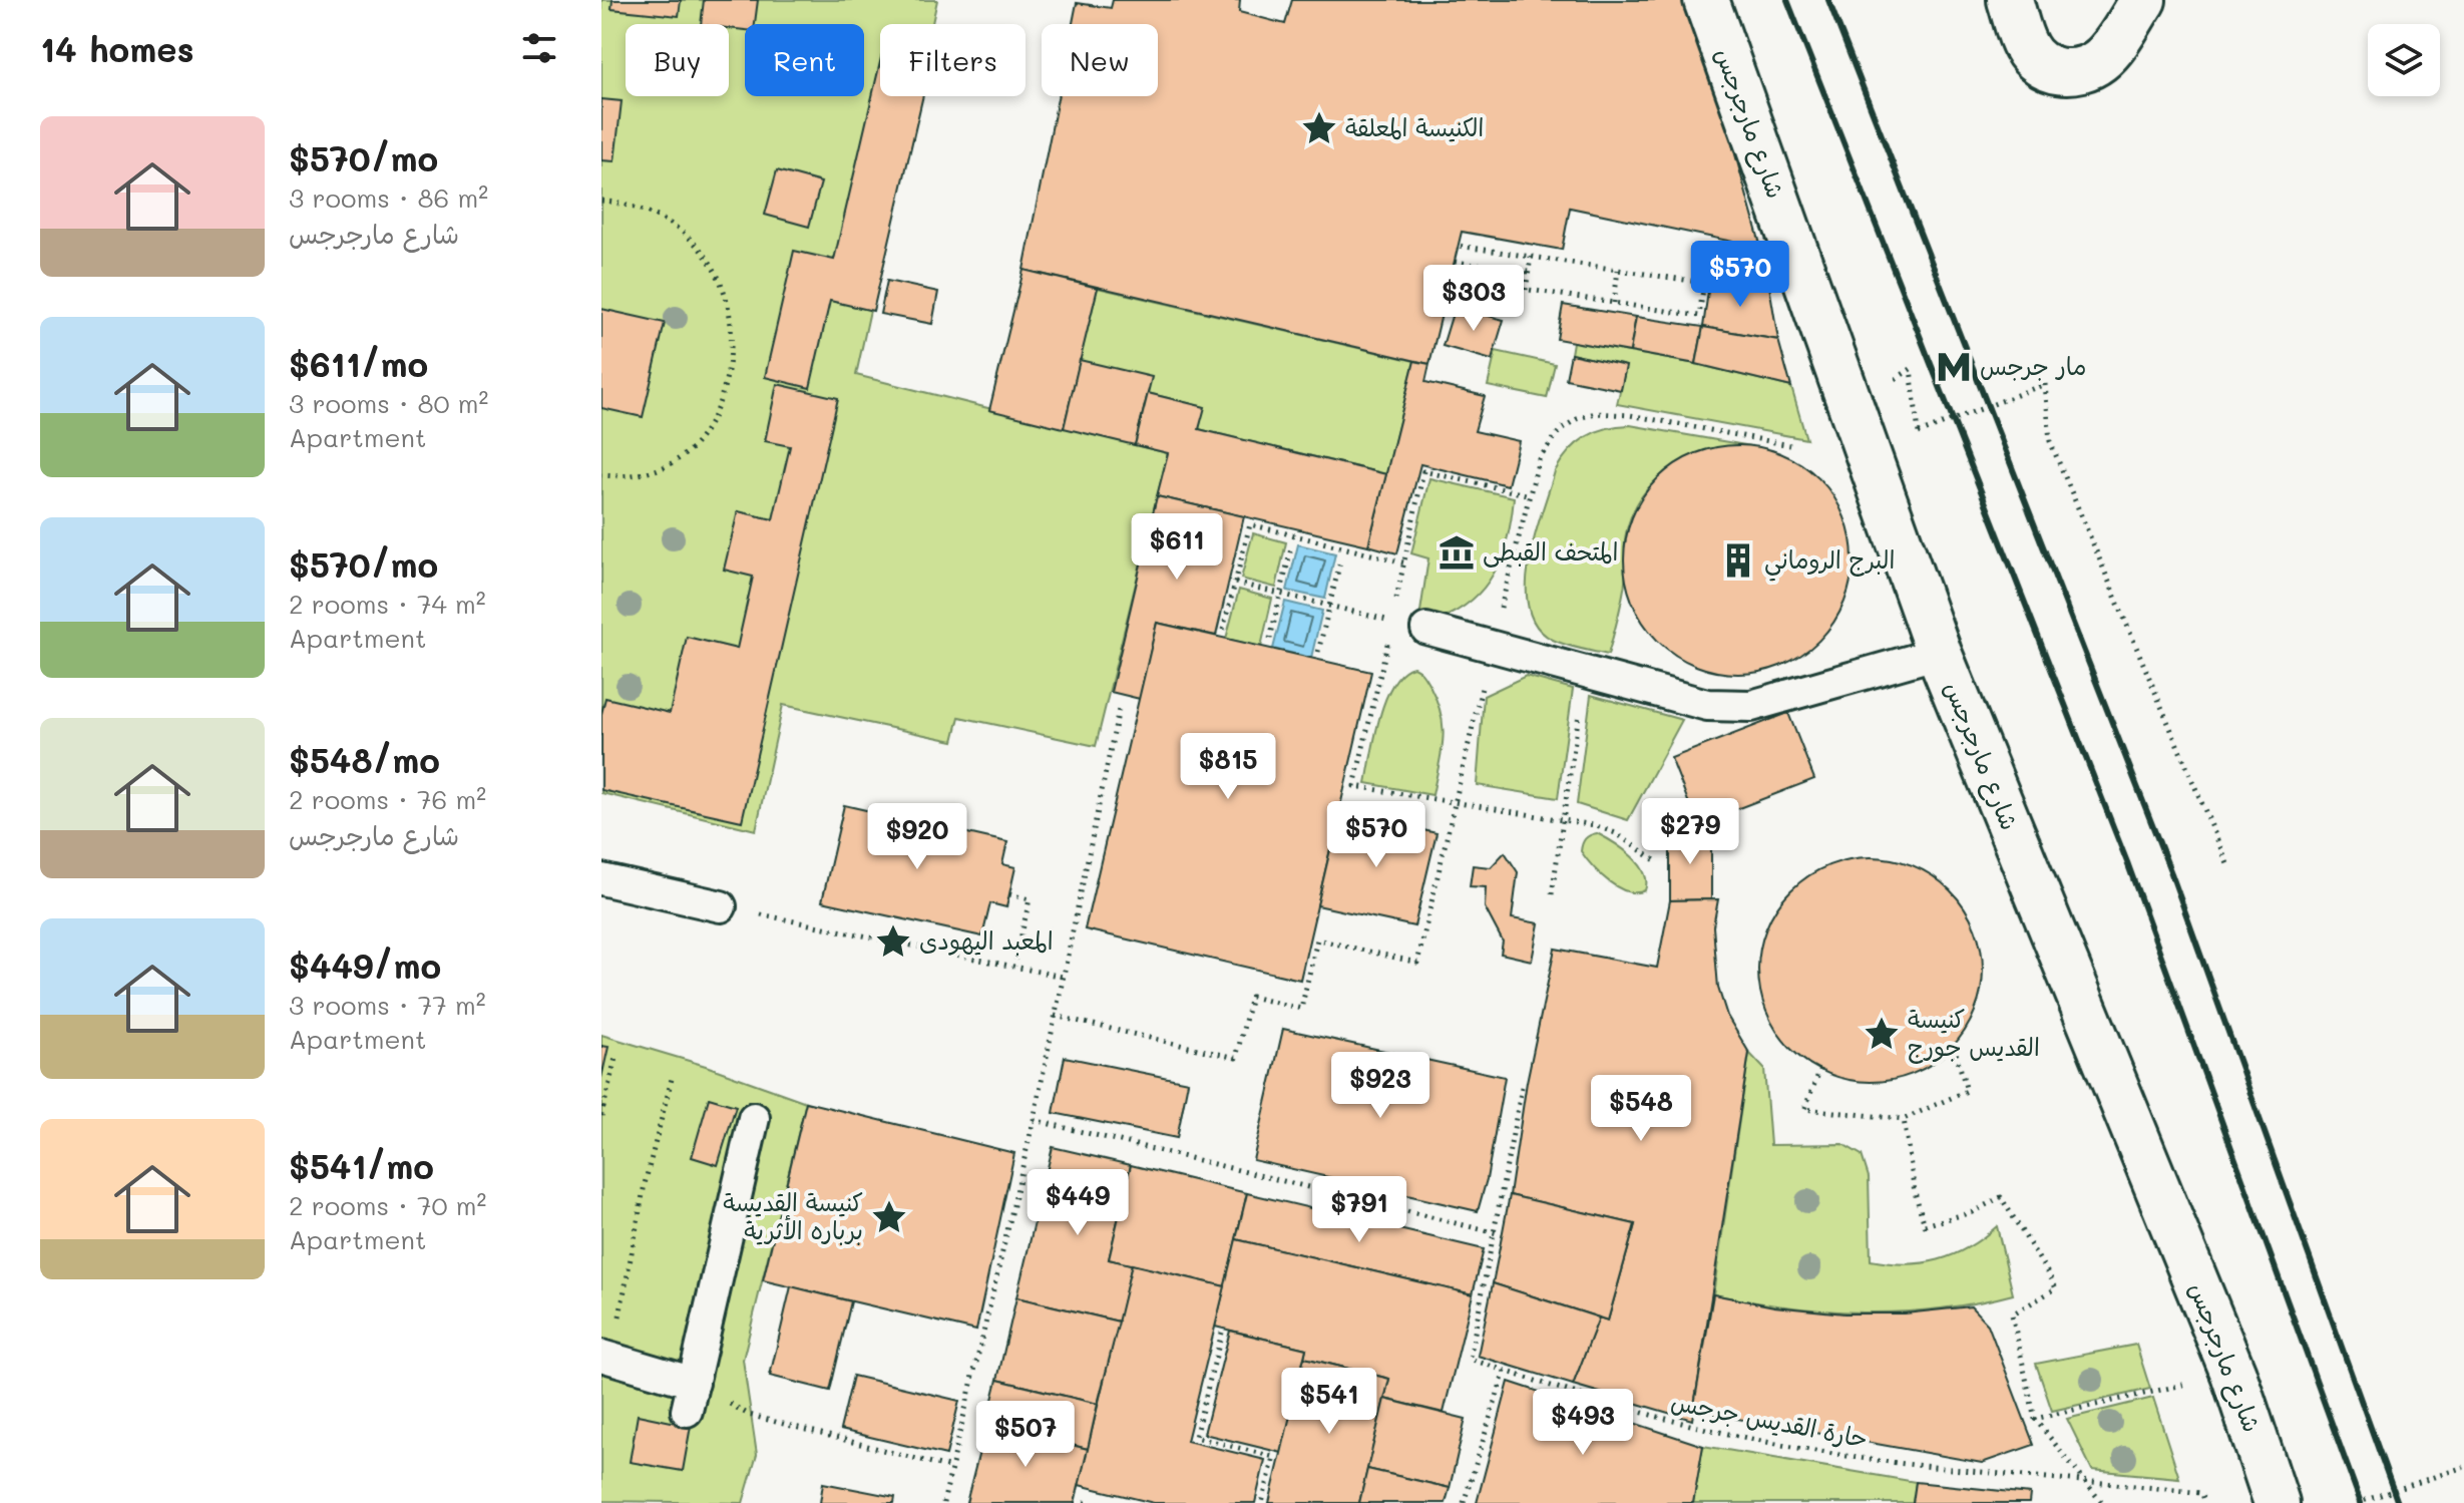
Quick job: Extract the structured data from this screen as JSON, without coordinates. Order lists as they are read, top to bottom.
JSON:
{
  "streets": {
    "street": ["شارع مارجرجس"],
    "path": ["حارة القديس جرجس"]
  },
  "places": {
    "place": [
      "الكنيسة المعلقة",
      "المعبد اليهودى",
      "كنيسة القديس جورج",
      "كنيسة القديسة برباره الأثرية"
    ],
    "metro station": ["مار جرجس"],
    "museum": ["المتحف القبطى"],
    "building": ["البرج الروماني"]
  },
  "page": {
    "heading": "14 homes",
    "chip": [
      "Buy",
      "Rent",
      "Filters",
      "New"
    ],
    "list": [
      {
        "name": "$570/mo",
        "note": "3 rooms · 86 m² · شارع مارجرجس"
      },
      {
        "name": "$611/mo",
        "note": "3 rooms · 80 m² · Apartment"
      },
      {
        "name": "$570/mo",
        "note": "2 rooms · 74 m² · Apartment"
      },
      {
        "name": "$548/mo",
        "note": "2 rooms · 76 m² · شارع مارجرجس"
      },
      {
        "name": "$449/mo",
        "note": "3 rooms · 77 m² · Apartment"
      },
      {
        "name": "$541/mo",
        "note": "2 rooms · 70 m² · Apartment"
      }
    ],
    "price": [
      "$570",
      "$303",
      "$611",
      "$815",
      "$279",
      "$570",
      "$920",
      "$923",
      "$548",
      "$449",
      "$791",
      "$541",
      "$493",
      "$507"
    ]
  }
}
